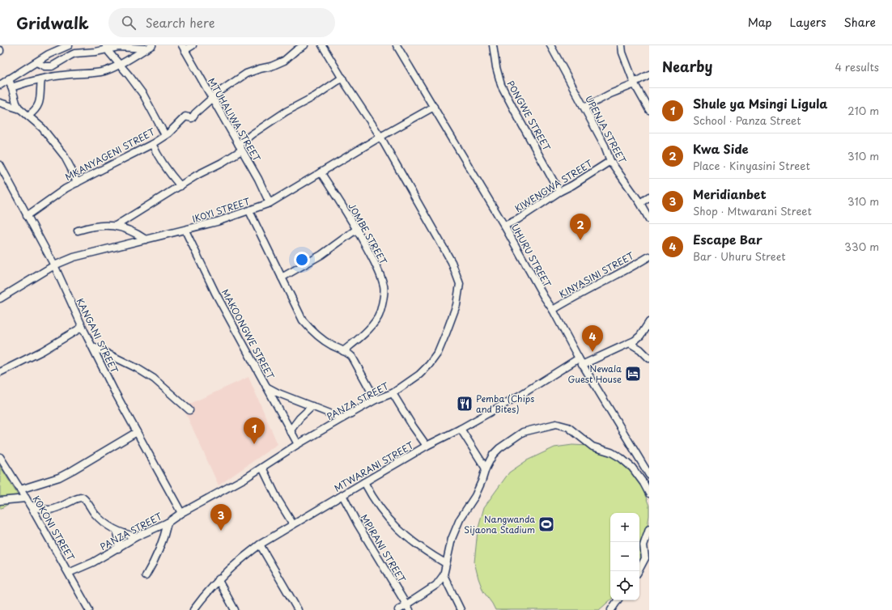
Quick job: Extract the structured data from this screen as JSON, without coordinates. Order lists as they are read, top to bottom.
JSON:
{
  "streets": {
    "street": [
      "PONGWE STREET",
      "MTUHALIWA STREET",
      "UPENJA STREET",
      "MKANYAGENI STREET",
      "KIWENGWA STREET",
      "IKOYI STREET",
      "JOMBE STREET",
      "UHURU STREET",
      "KINYASINI STREET",
      "MAKOONGWE STREET",
      "KANGANI STREET",
      "PANZA STREET",
      "MTWARANI STREET",
      "KOKONI STREET",
      "MPIRANI STREET"
    ]
  },
  "crossings": [
    ["PONGWE STREET", "KIWENGWA STREET"],
    ["MTUHALIWA STREET", "IKOYI STREET"],
    ["UPENJA STREET", "KIWENGWA STREET"],
    ["MKANYAGENI STREET", "KANGANI STREET"],
    ["KIWENGWA STREET", "UHURU STREET"],
    ["IKOYI STREET", "JOMBE STREET"],
    ["IKOYI STREET", "UHURU STREET"],
    ["IKOYI STREET", "MAKOONGWE STREET"],
    ["IKOYI STREET", "KANGANI STREET"],
    ["IKOYI STREET", "PANZA STREET"],
    ["UHURU STREET", "KINYASINI STREET"],
    ["UHURU STREET", "MTWARANI STREET"],
    ["MAKOONGWE STREET", "PANZA STREET"],
    ["KANGANI STREET", "PANZA STREET"],
    ["PANZA STREET", "KOKONI STREET"],
    ["MTWARANI STREET", "MPIRANI STREET"]
  ],
  "places": {
    "hotel": ["Newala Guest House"],
    "restaurant": ["Pemba (Chips and Bites)"],
    "sports": ["Nangwanda Sijaona Stadium"]
  },
  "page": {
    "header": "Gridwalk",
    "search": "Search here",
    "nav": ["Map", "Layers", "Share"],
    "heading": ["Nearby", "4 results"],
    "list": [
      {
        "mark": "1",
        "name": "Shule ya Msingi Ligula",
        "note": "School · Panza Street",
        "value": "210 m"
      },
      {
        "mark": "2",
        "name": "Kwa Side",
        "note": "Place · Kinyasini Street",
        "value": "310 m"
      },
      {
        "mark": "3",
        "name": "Meridianbet",
        "note": "Shop · Mtwarani Street",
        "value": "310 m"
      },
      {
        "mark": "4",
        "name": "Escape Bar",
        "note": "Bar · Uhuru Street",
        "value": "330 m"
      }
    ],
    "pins": [
      "2",
      "4",
      "1",
      "3"
    ],
    "map_buttons": ["+", "−"]
  }
}
